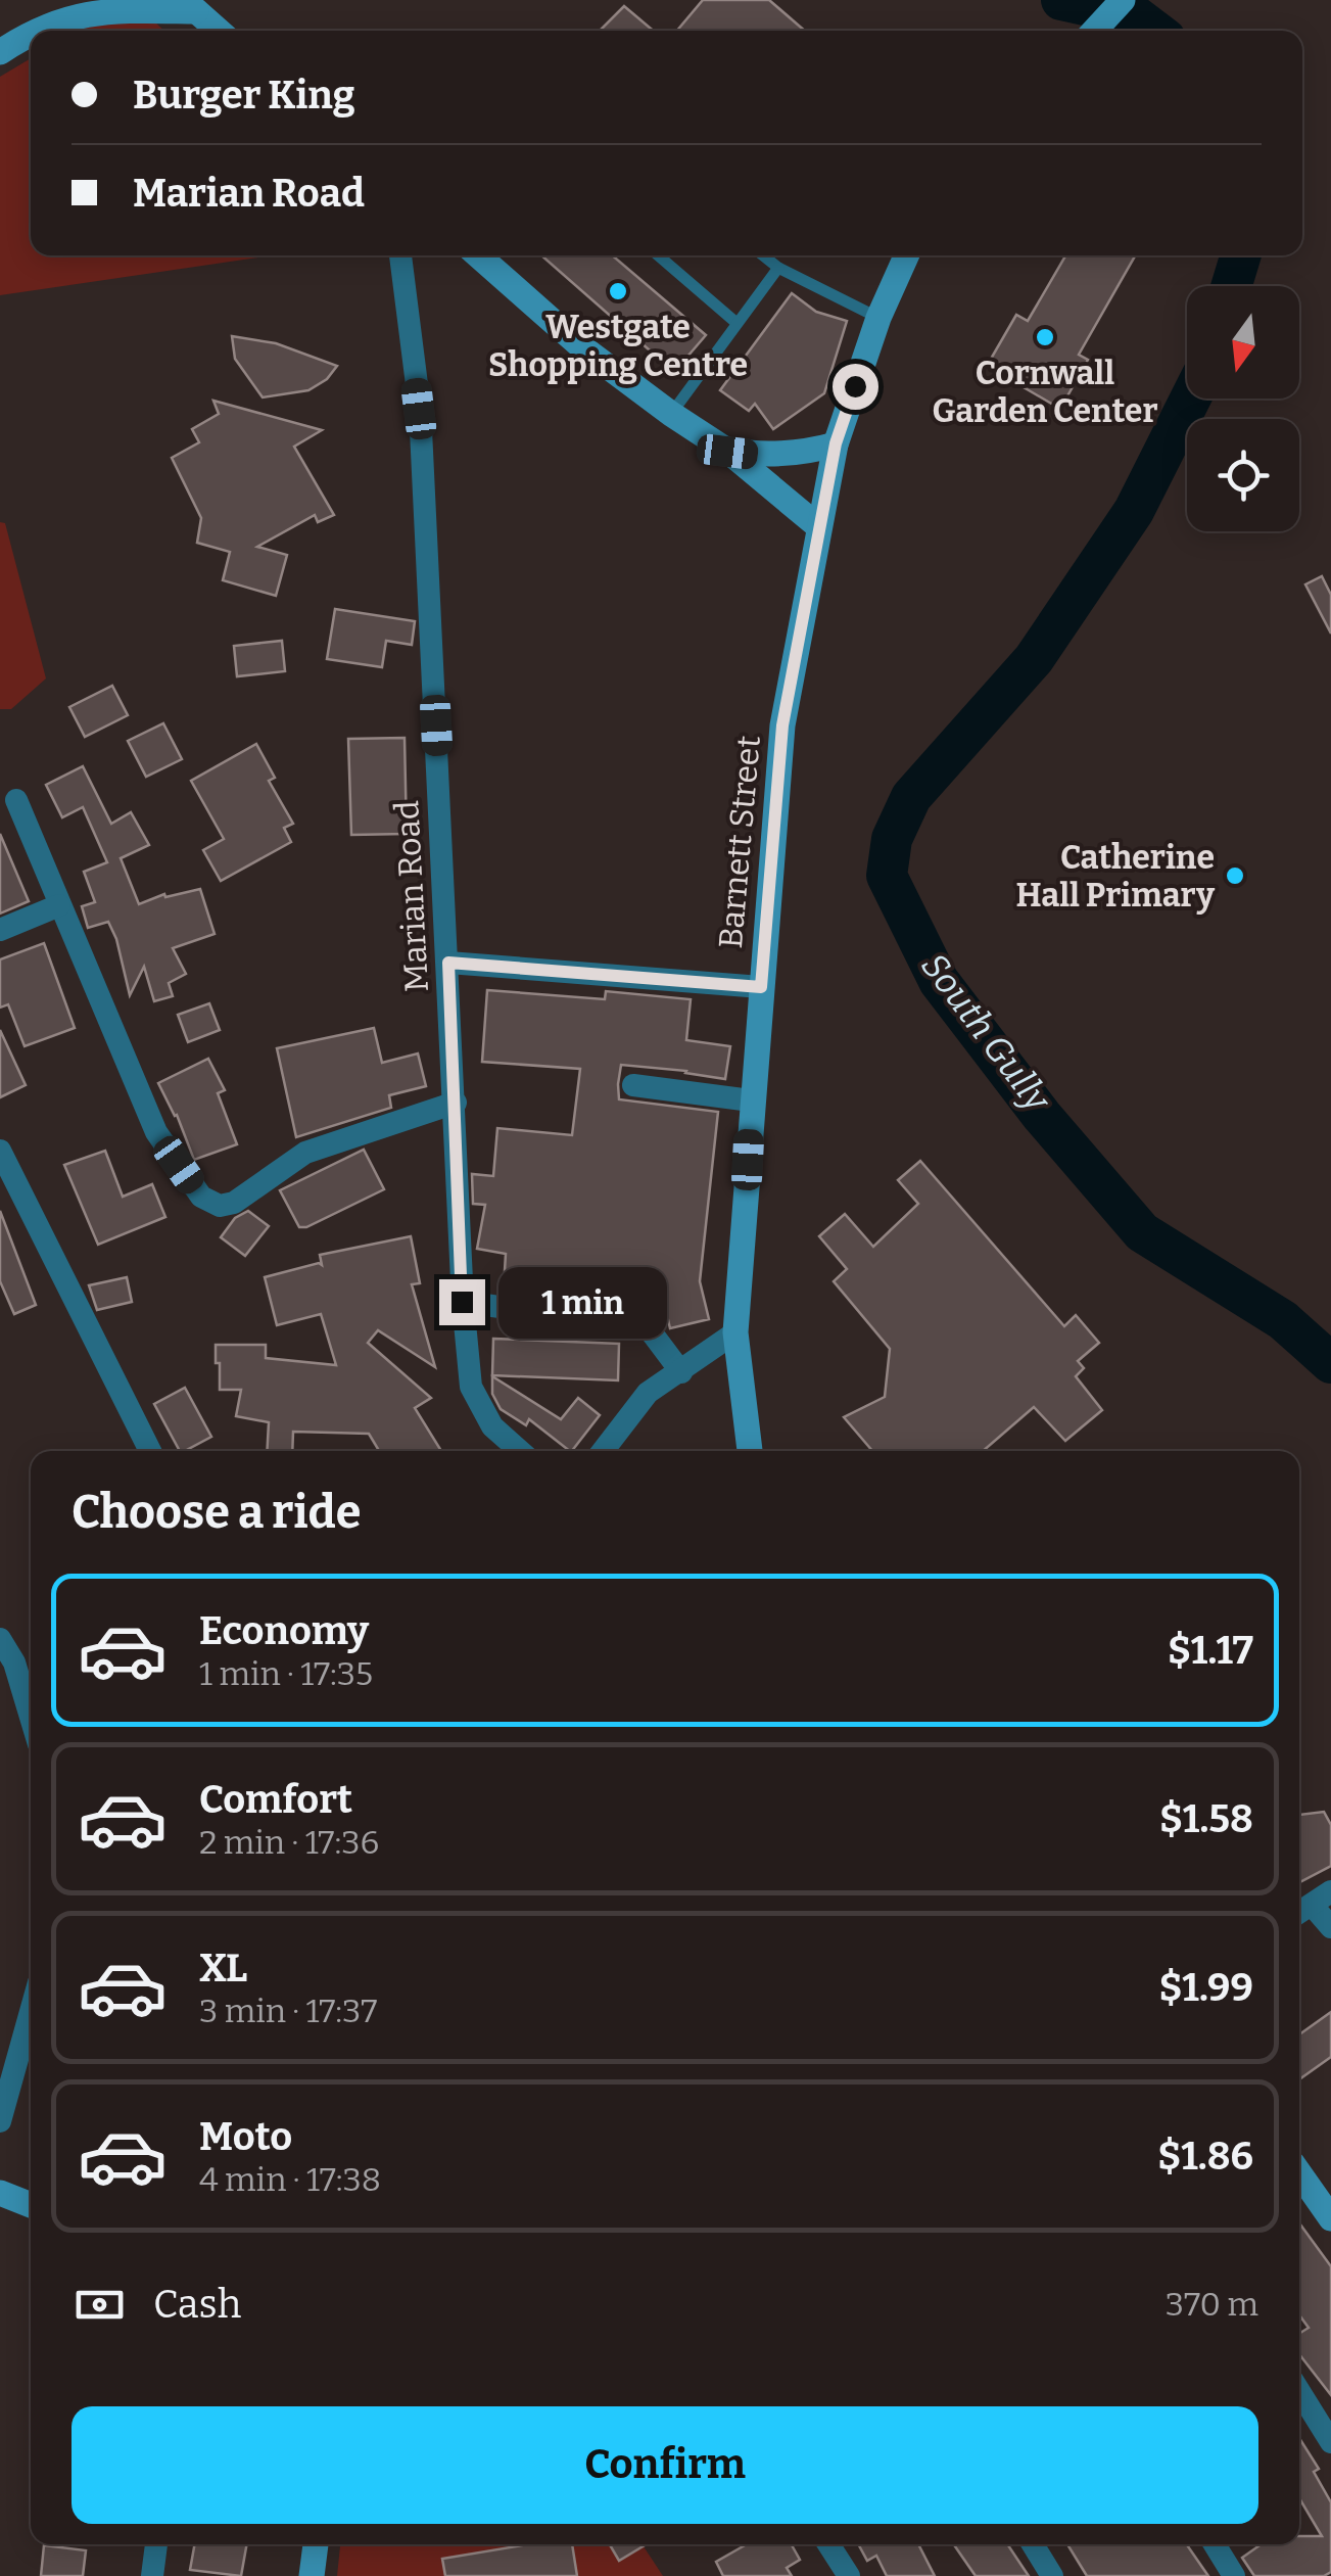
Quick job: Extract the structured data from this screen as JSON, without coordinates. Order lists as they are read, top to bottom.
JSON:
{
  "streets": {
    "main road": ["Barnett Street"],
    "street": ["Marian Road"]
  },
  "water": ["South Gully"],
  "places": ["Westgate Shopping Centre", "Cornwall Garden Center", "Catherine Hall Primary"],
  "north": "bottom",
  "page": {
    "banner": ["Burger King", "Marian Road"],
    "bubble": "1 min",
    "heading": "Choose a ride",
    "list": [
      {
        "name": "Economy",
        "note": "1 min · 17:35",
        "value": "$1.17"
      },
      {
        "name": "Comfort",
        "note": "2 min · 17:36",
        "value": "$1.58"
      },
      {
        "name": "XL",
        "note": "3 min · 17:37",
        "value": "$1.99"
      },
      {
        "name": "Moto",
        "note": "4 min · 17:38",
        "value": "$1.86"
      }
    ],
    "pay": ["Cash", "370 m"],
    "buttons": "Confirm"
  }
}
